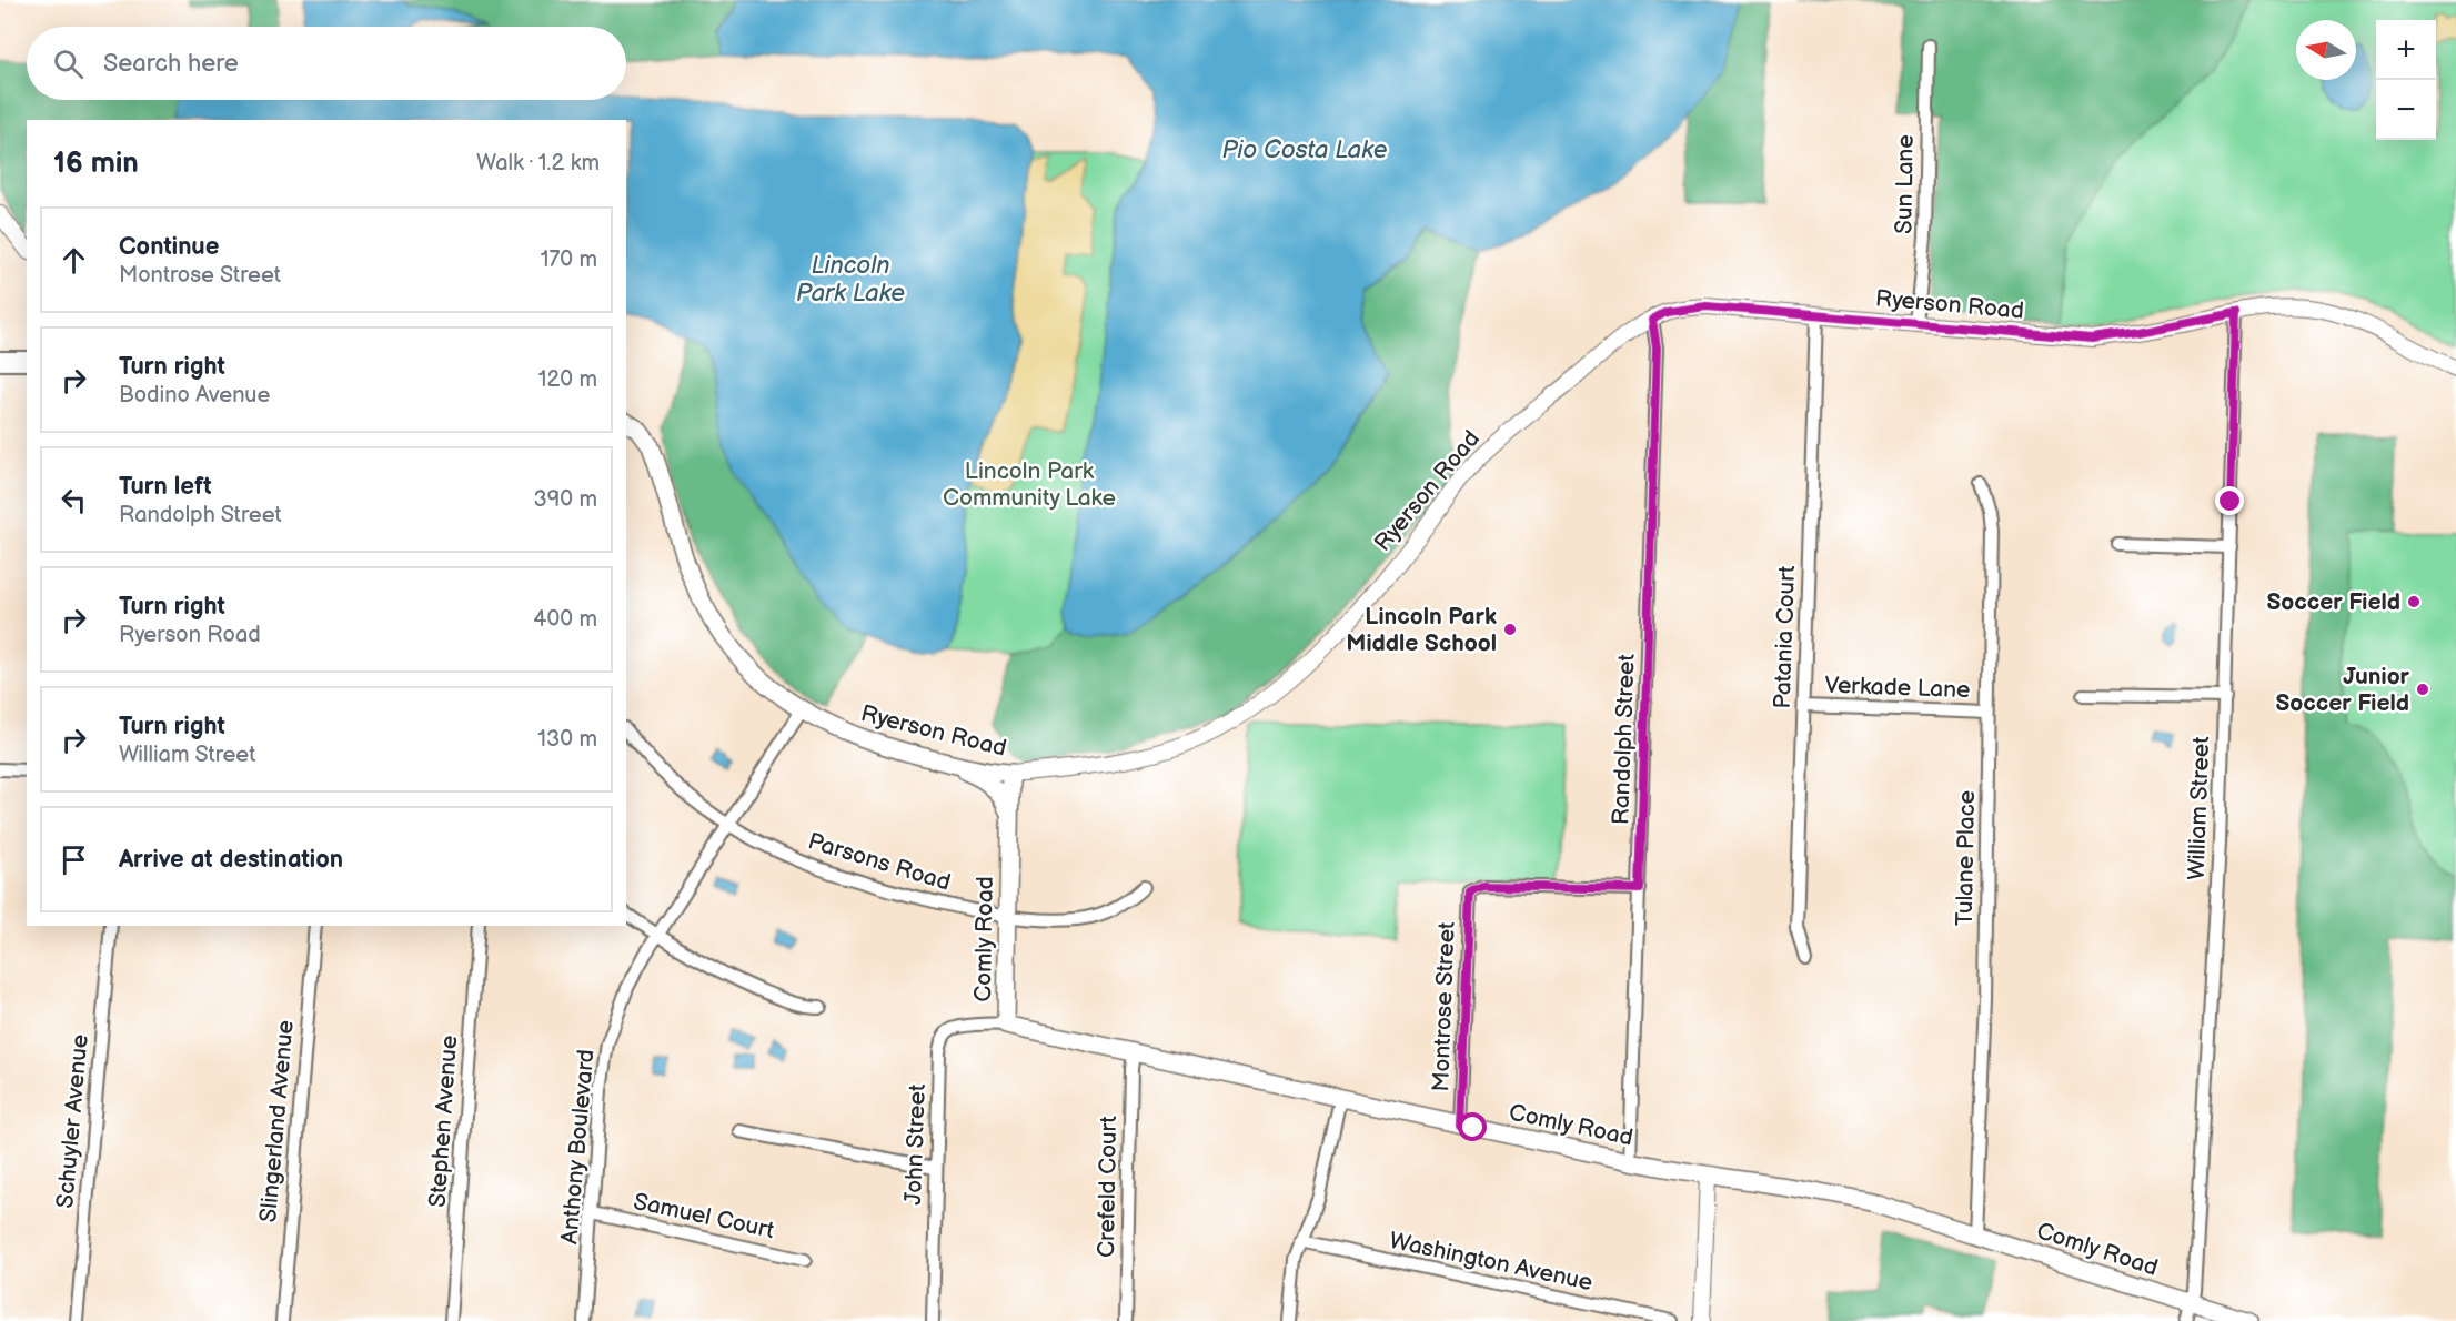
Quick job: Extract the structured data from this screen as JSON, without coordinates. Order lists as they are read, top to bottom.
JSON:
{
  "streets": {
    "main road": ["Ryerson Road", "Comly Road"],
    "street": [
      "Sun Lane",
      "Patania Court",
      "Verkade Lane",
      "Randolph Street",
      "William Street",
      "Tulane Place",
      "Parsons Road",
      "Montrose Street",
      "Schuyler Avenue",
      "Slingerland Avenue",
      "Stephen Avenue",
      "John Street",
      "Anthony Boulevard",
      "Crefeld Court",
      "Samuel Court",
      "Washington Avenue"
    ]
  },
  "crossings": [
    ["Sun Lane", "Ryerson Road"],
    ["Ryerson Road", "Patania Court"],
    ["Ryerson Road", "Randolph Street"],
    ["Ryerson Road", "William Street"],
    ["Ryerson Road", "Comly Road"],
    ["Ryerson Road", "Anthony Boulevard"],
    ["Patania Court", "Verkade Lane"],
    ["Verkade Lane", "Tulane Place"],
    ["Randolph Street", "Comly Road"],
    ["Randolph Street", "Montrose Street"],
    ["William Street", "Comly Road"],
    ["Tulane Place", "Comly Road"],
    ["Parsons Road", "Comly Road"],
    ["Parsons Road", "Anthony Boulevard"],
    ["Comly Road", "Montrose Street"],
    ["Comly Road", "John Street"],
    ["Comly Road", "Crefeld Court"],
    ["Anthony Boulevard", "Samuel Court"]
  ],
  "water": ["Pio Costa Lake", "Lincoln Park Lake"],
  "parks": ["Lincoln Park Community Lake"],
  "places": ["Soccer Field", "Lincoln Park Middle School", "Junior Soccer Field"],
  "north": "left",
  "page": {
    "map_buttons": ["+", "−"],
    "search": "Search here",
    "heading": ["16 min", "Walk · 1.2 km"],
    "list": [
      ["Continue", "Montrose Street", "170 m"],
      ["Turn right", "Bodino Avenue", "120 m"],
      ["Turn left", "Randolph Street", "390 m"],
      ["Turn right", "Ryerson Road", "400 m"],
      ["Turn right", "William Street", "130 m"],
      "Arrive at destination"
    ]
  }
}
